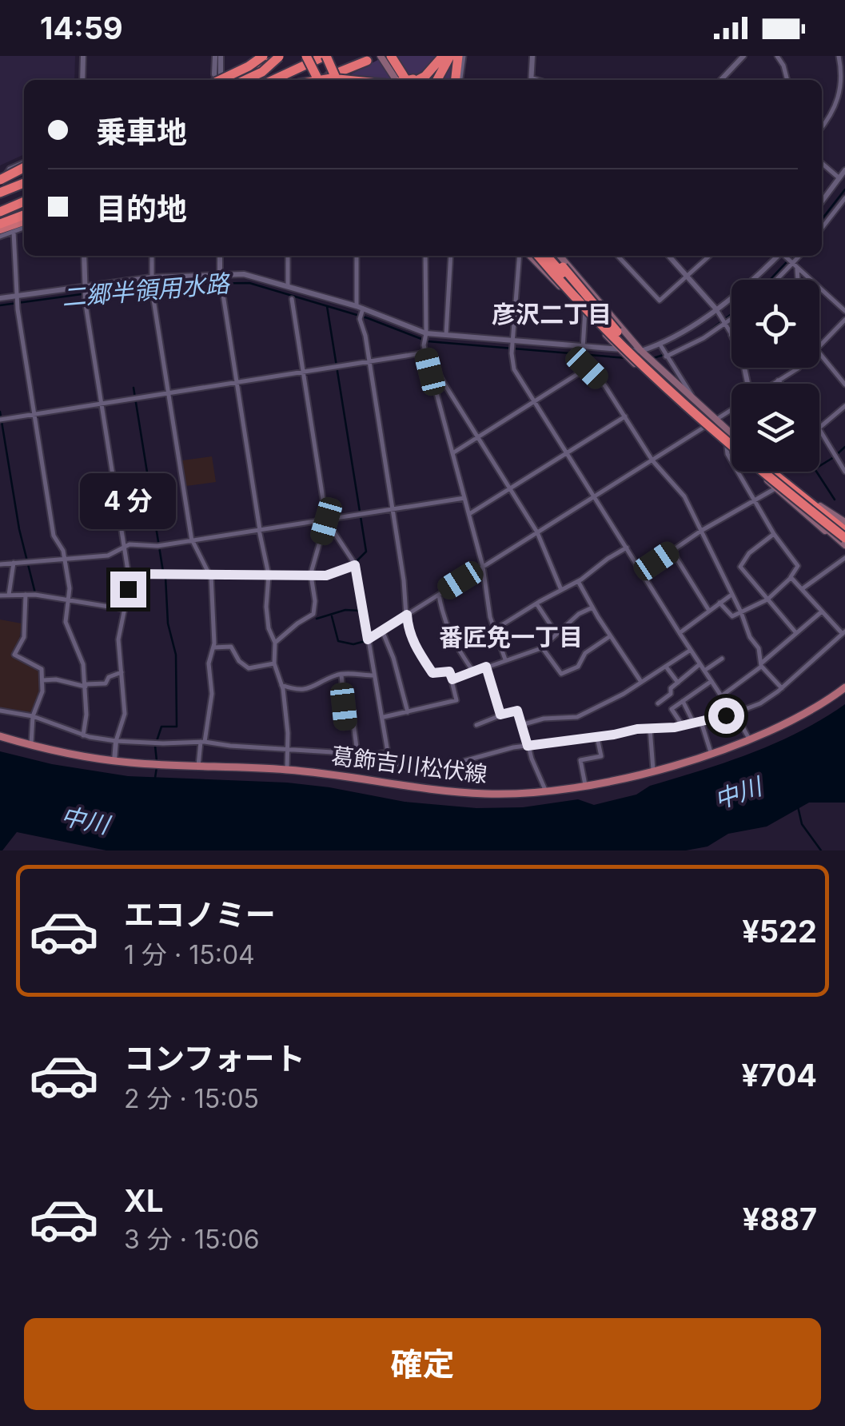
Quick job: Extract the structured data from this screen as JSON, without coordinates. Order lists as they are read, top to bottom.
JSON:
{
  "streets": {
    "main road": ["葛飾吉川松伏線"]
  },
  "districts": ["彦沢二丁目", "番匠免一丁目"],
  "water": ["二郷半領用水路", "中川"],
  "page": {
    "status": "14:59",
    "banner": ["乗車地", "目的地"],
    "bubble": "4 分",
    "list": [
      {
        "name": "エコノミー",
        "note": "1 分 · 15:04",
        "value": "¥522"
      },
      {
        "name": "コンフォート",
        "note": "2 分 · 15:05",
        "value": "¥704"
      },
      {
        "name": "XL",
        "note": "3 分 · 15:06",
        "value": "¥887"
      }
    ],
    "buttons": "確定"
  }
}
